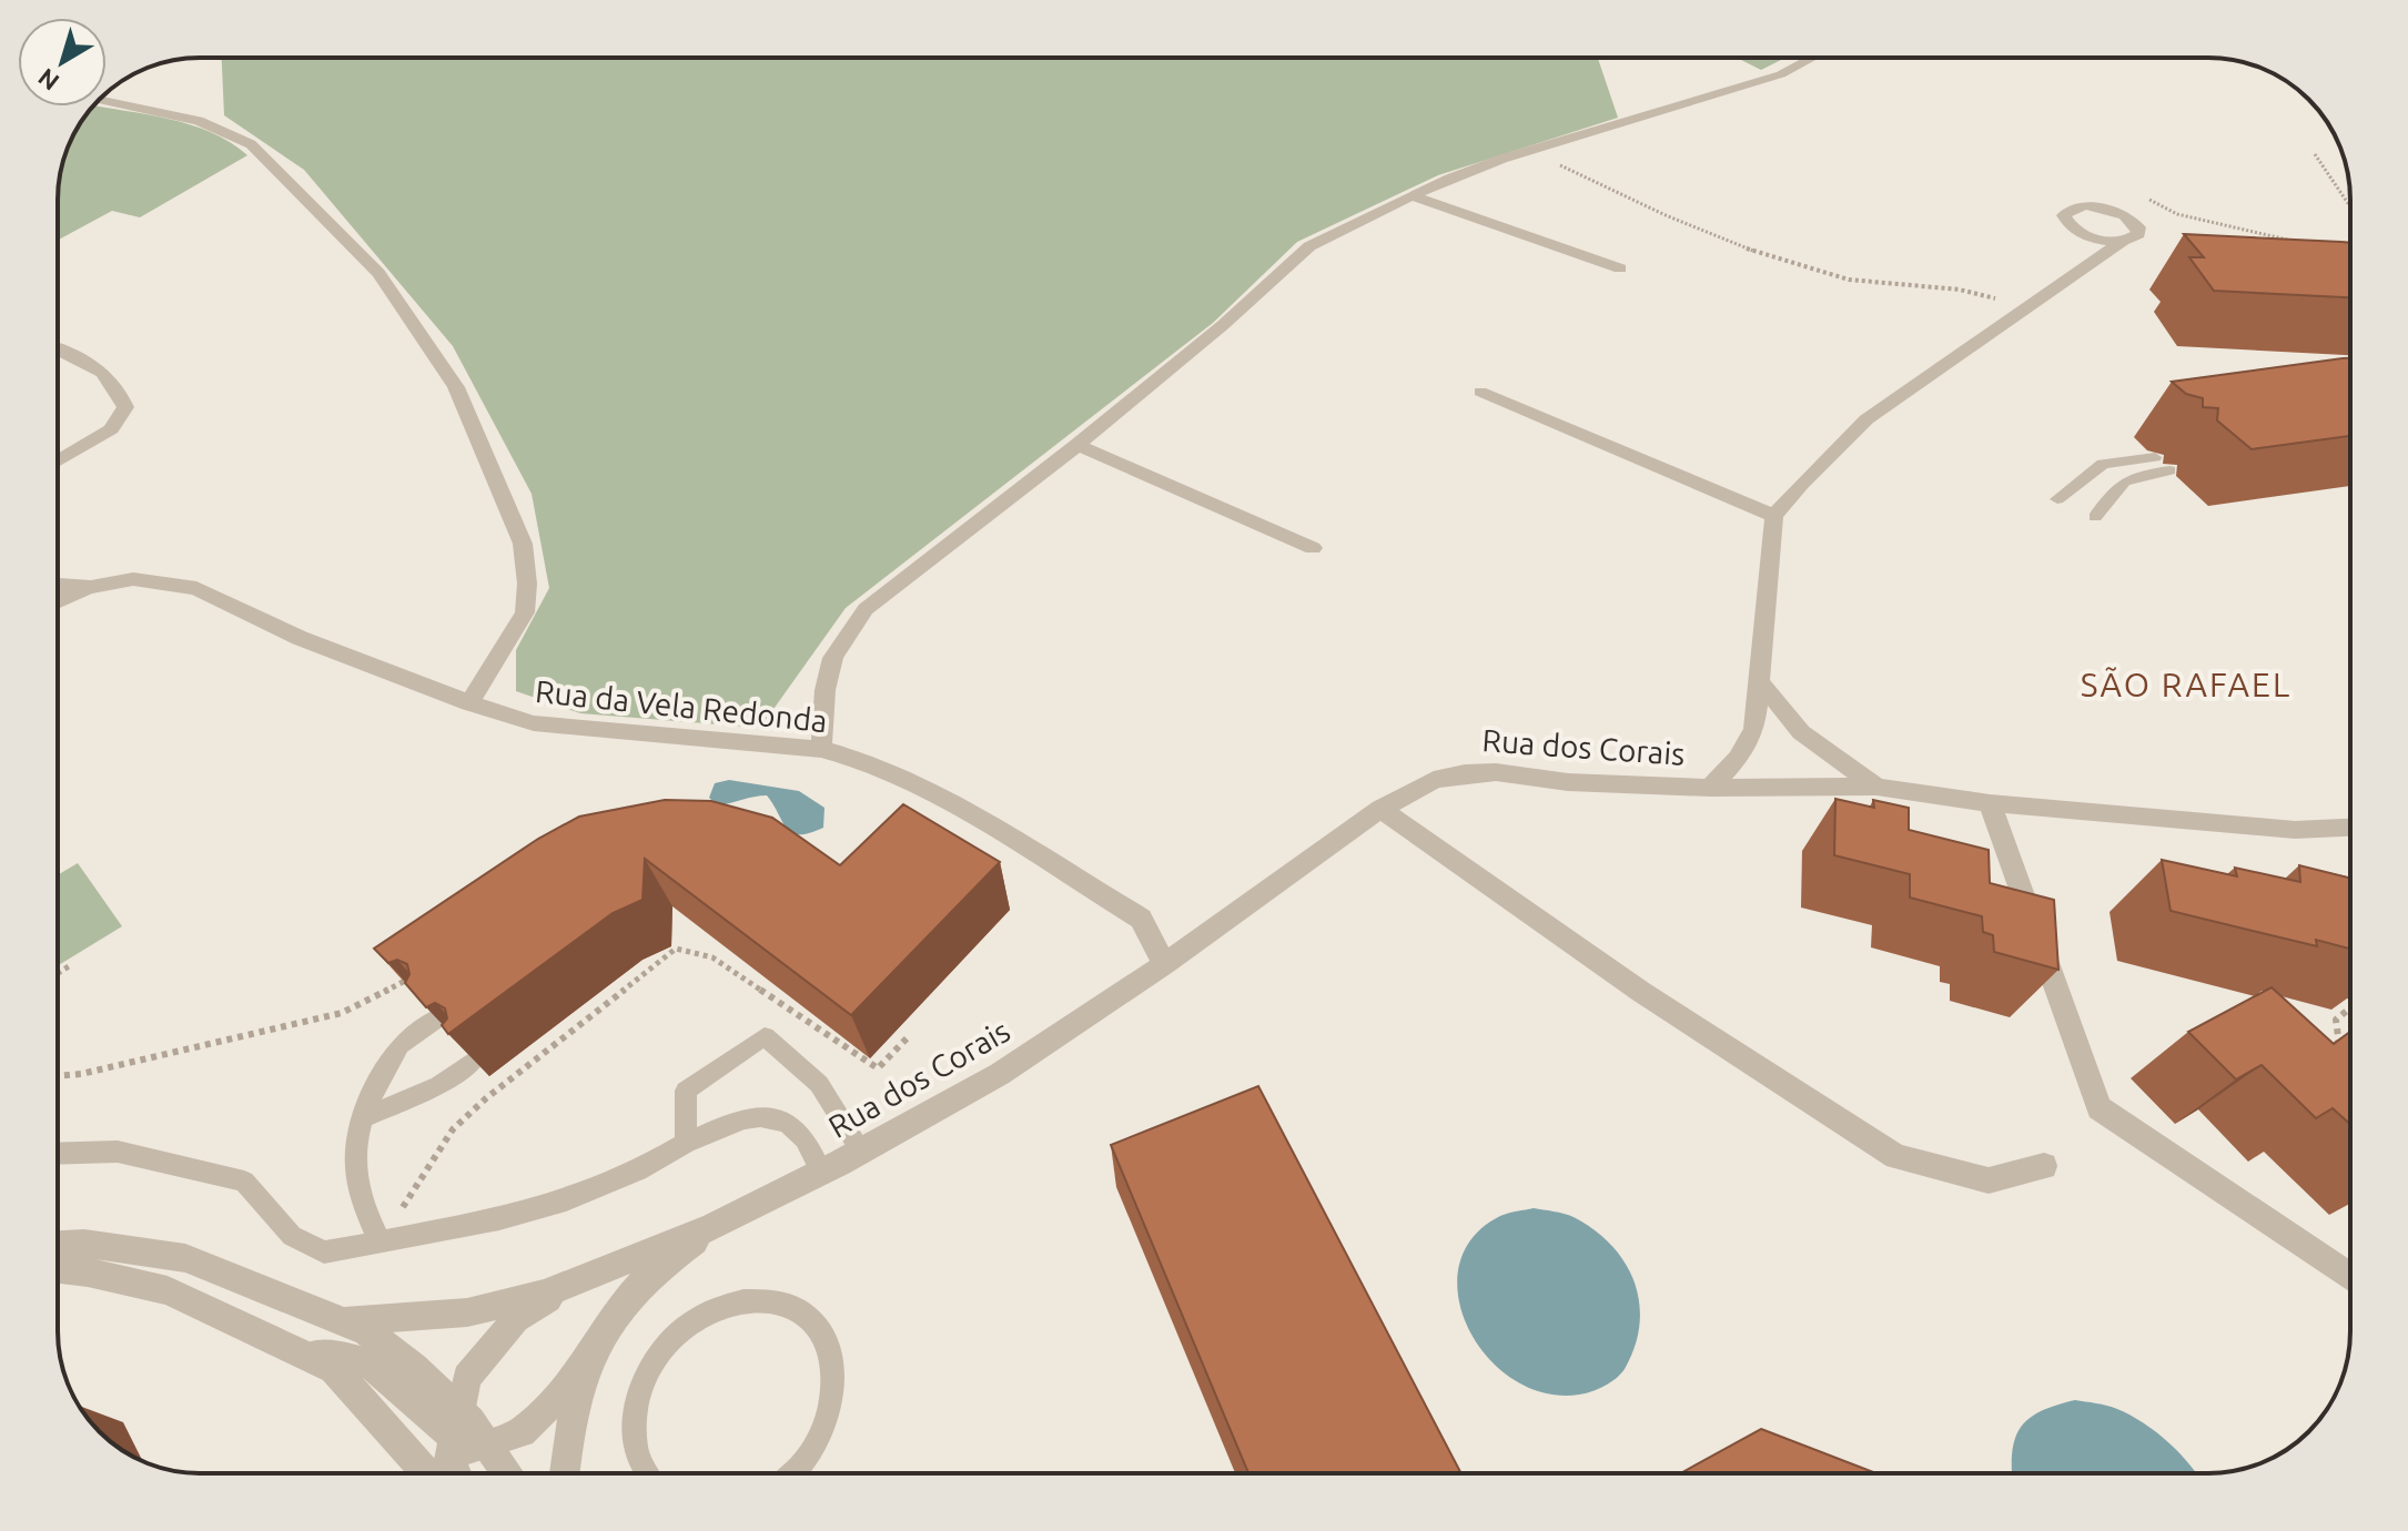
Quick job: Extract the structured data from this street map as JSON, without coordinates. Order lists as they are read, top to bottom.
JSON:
{
  "streets": {
    "street": ["Rua da Vela Redonda", "Rua dos Corais"]
  },
  "crossings": [
    ["Rua da Vela Redonda", "Rua dos Corais"]
  ],
  "districts": ["SÃO RAFAEL"],
  "north": "bottom left"
}
